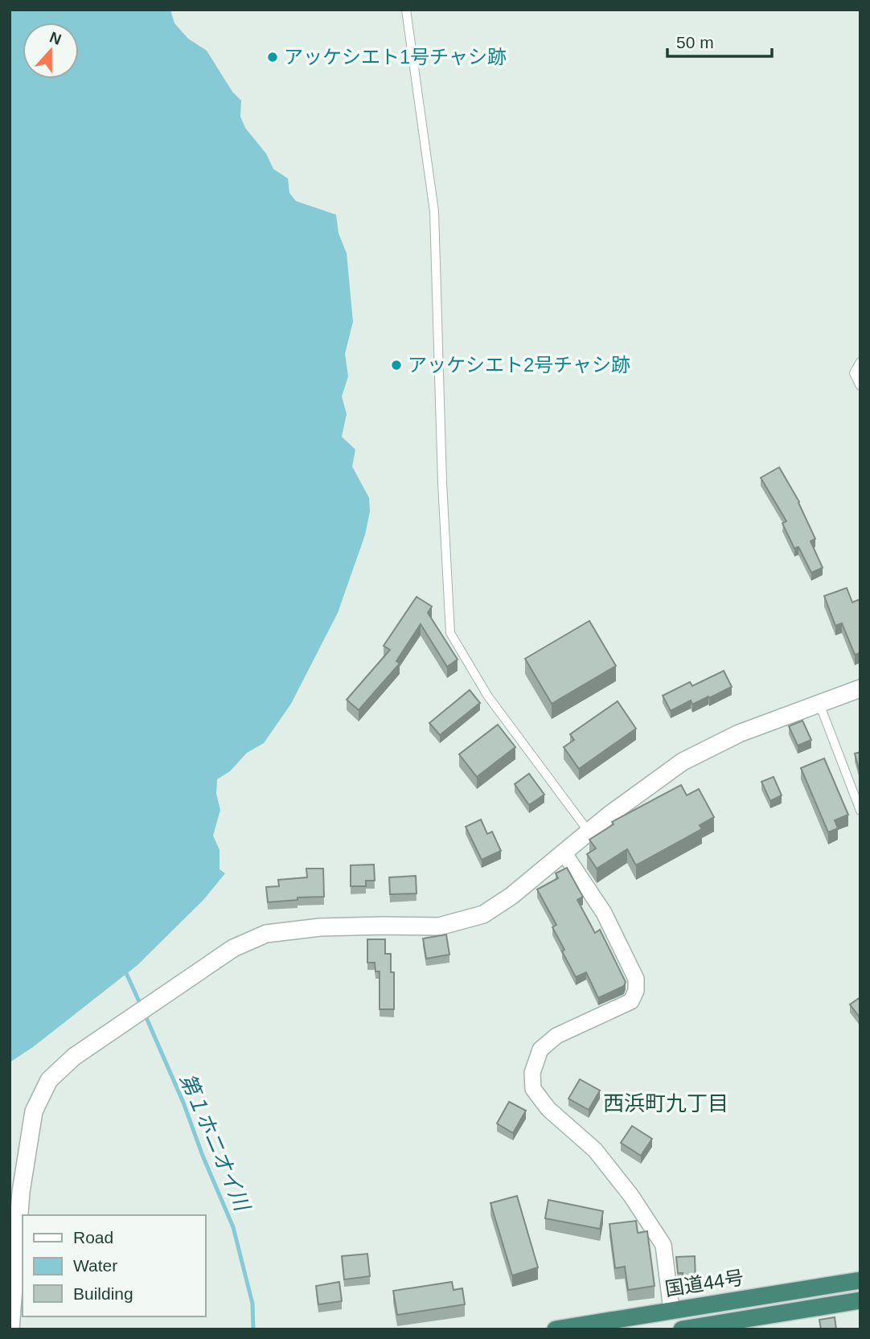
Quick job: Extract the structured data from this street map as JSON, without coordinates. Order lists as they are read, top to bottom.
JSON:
{
  "streets": {
    "highway": ["国道44号"]
  },
  "districts": ["西浜町九丁目"],
  "water": ["第１ホニオイ川"],
  "places": ["アッケシエト1号チャシ跡", "アッケシエト2号チャシ跡"],
  "legend": ["Road", "Water", "Building"],
  "scale_bar": "50 m",
  "north": "top"
}
